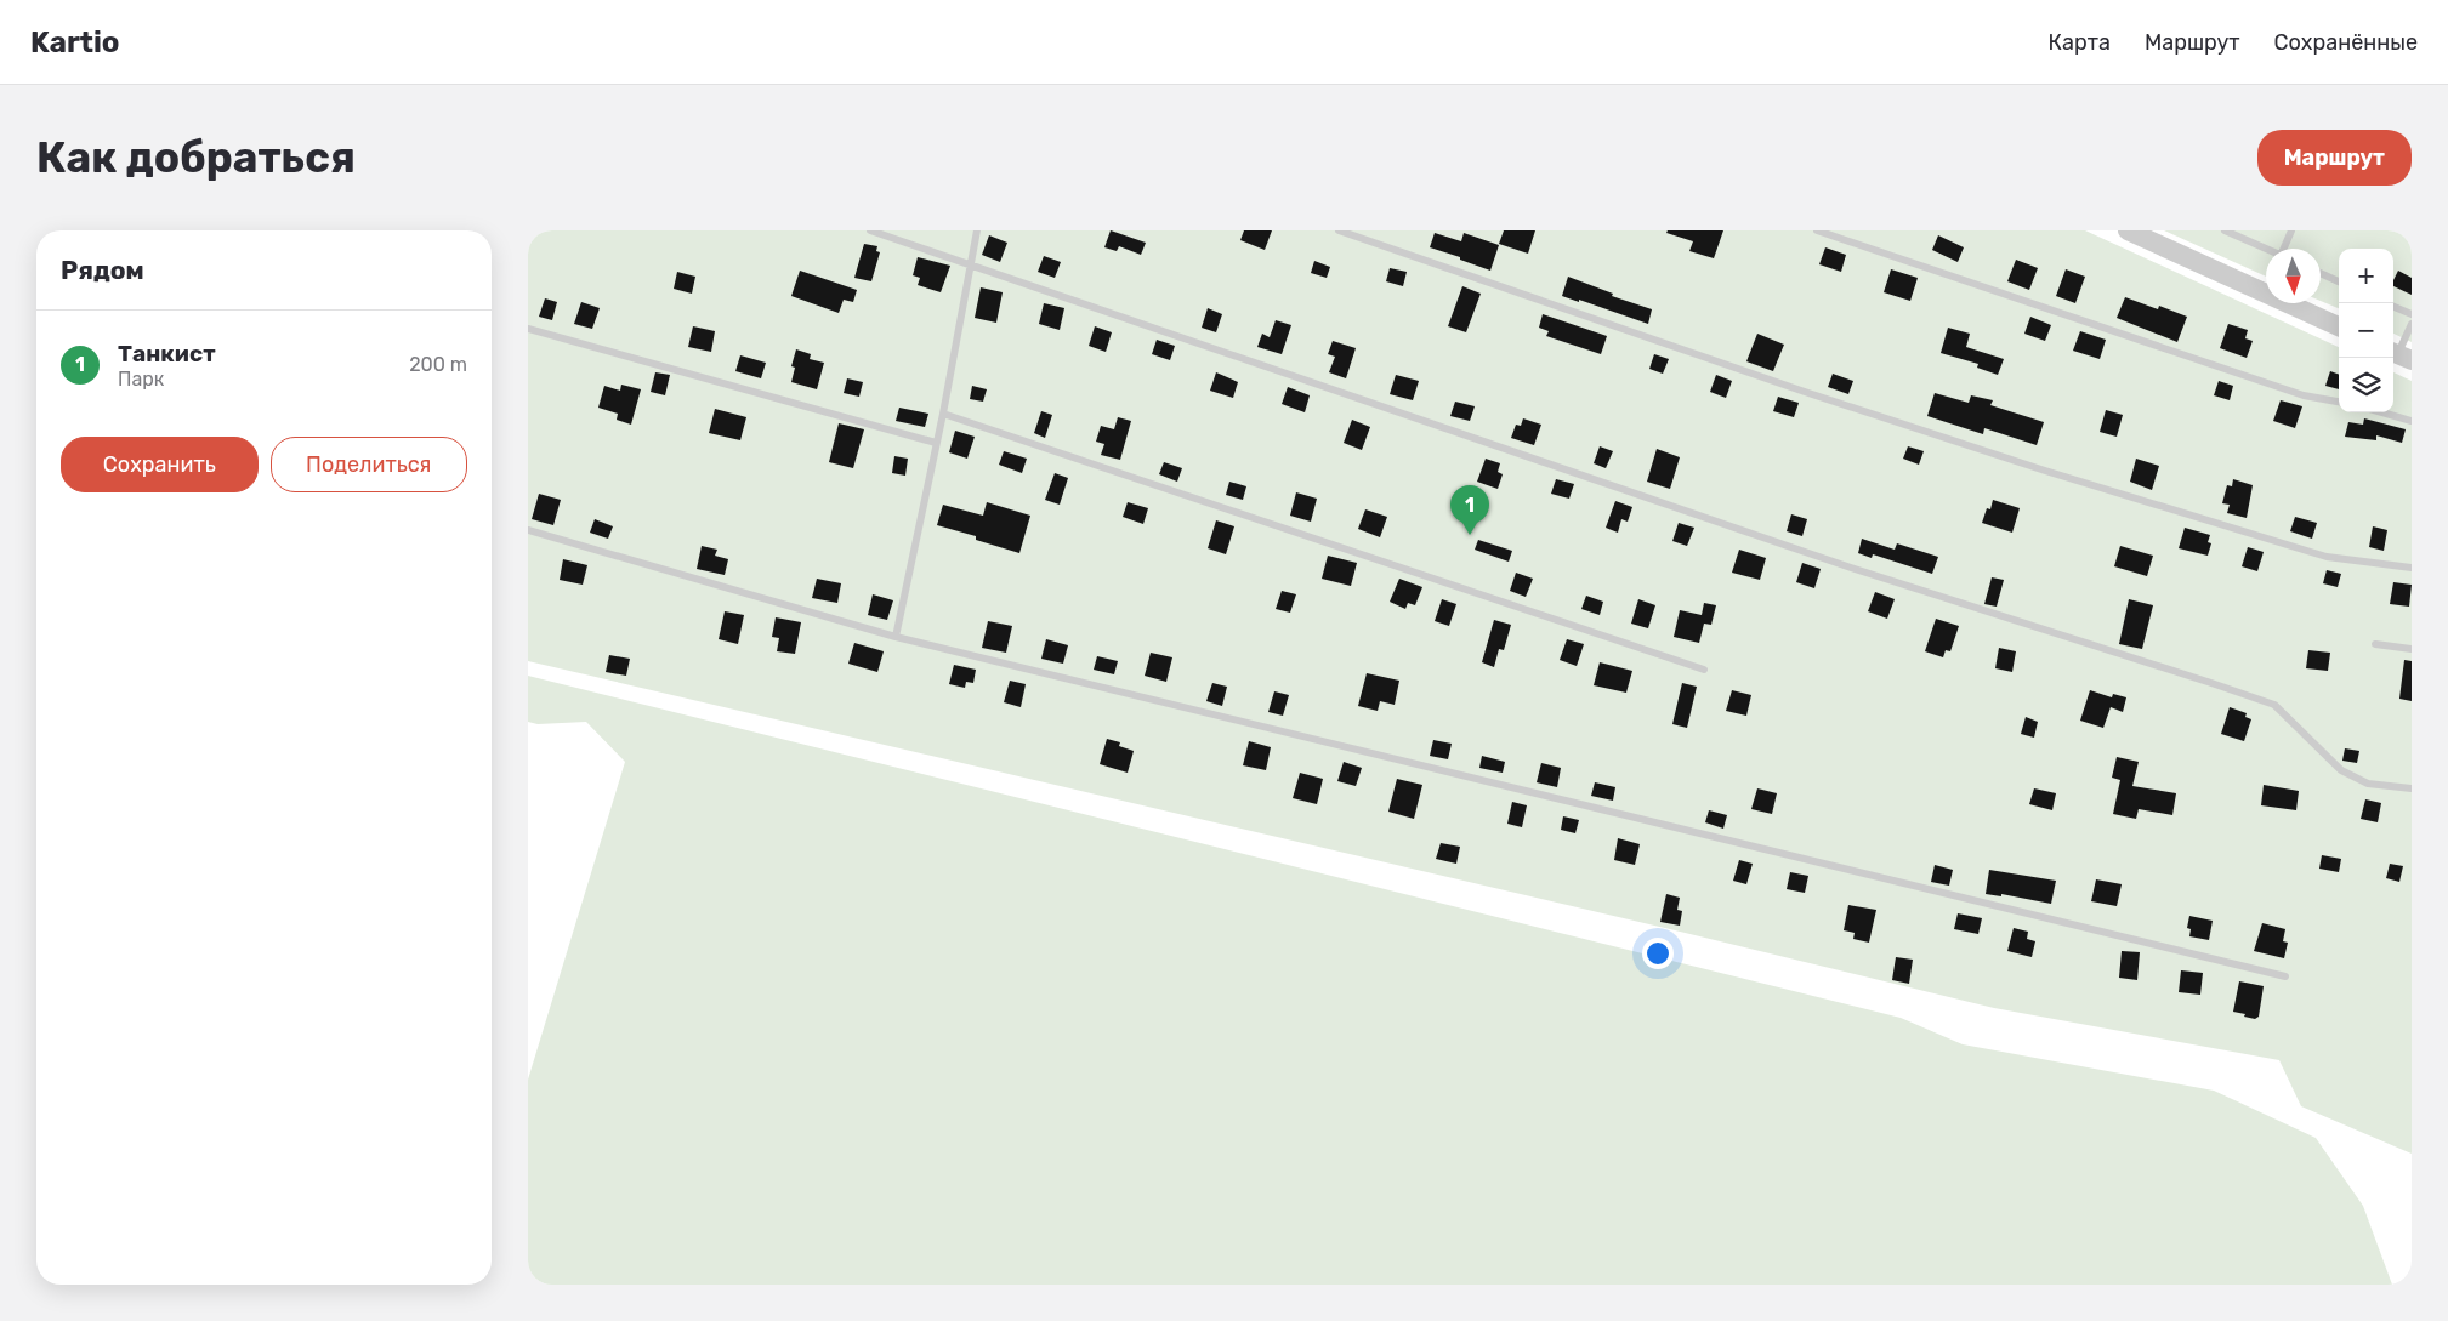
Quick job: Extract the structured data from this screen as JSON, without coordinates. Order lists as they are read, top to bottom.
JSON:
{
  "north": "bottom",
  "page": {
    "header": "Kartio",
    "nav": ["Карта", "Маршрут", "Сохранённые"],
    "buttons": [
      "Маршрут",
      ["Сохранить", "Поделиться"]
    ],
    "title": "Как добраться",
    "heading": "Рядом",
    "map_buttons": ["+", "−"],
    "list": [
      {
        "mark": "1",
        "name": "Танкист",
        "note": "Парк",
        "value": "200 m"
      }
    ],
    "pins": "1"
  }
}
